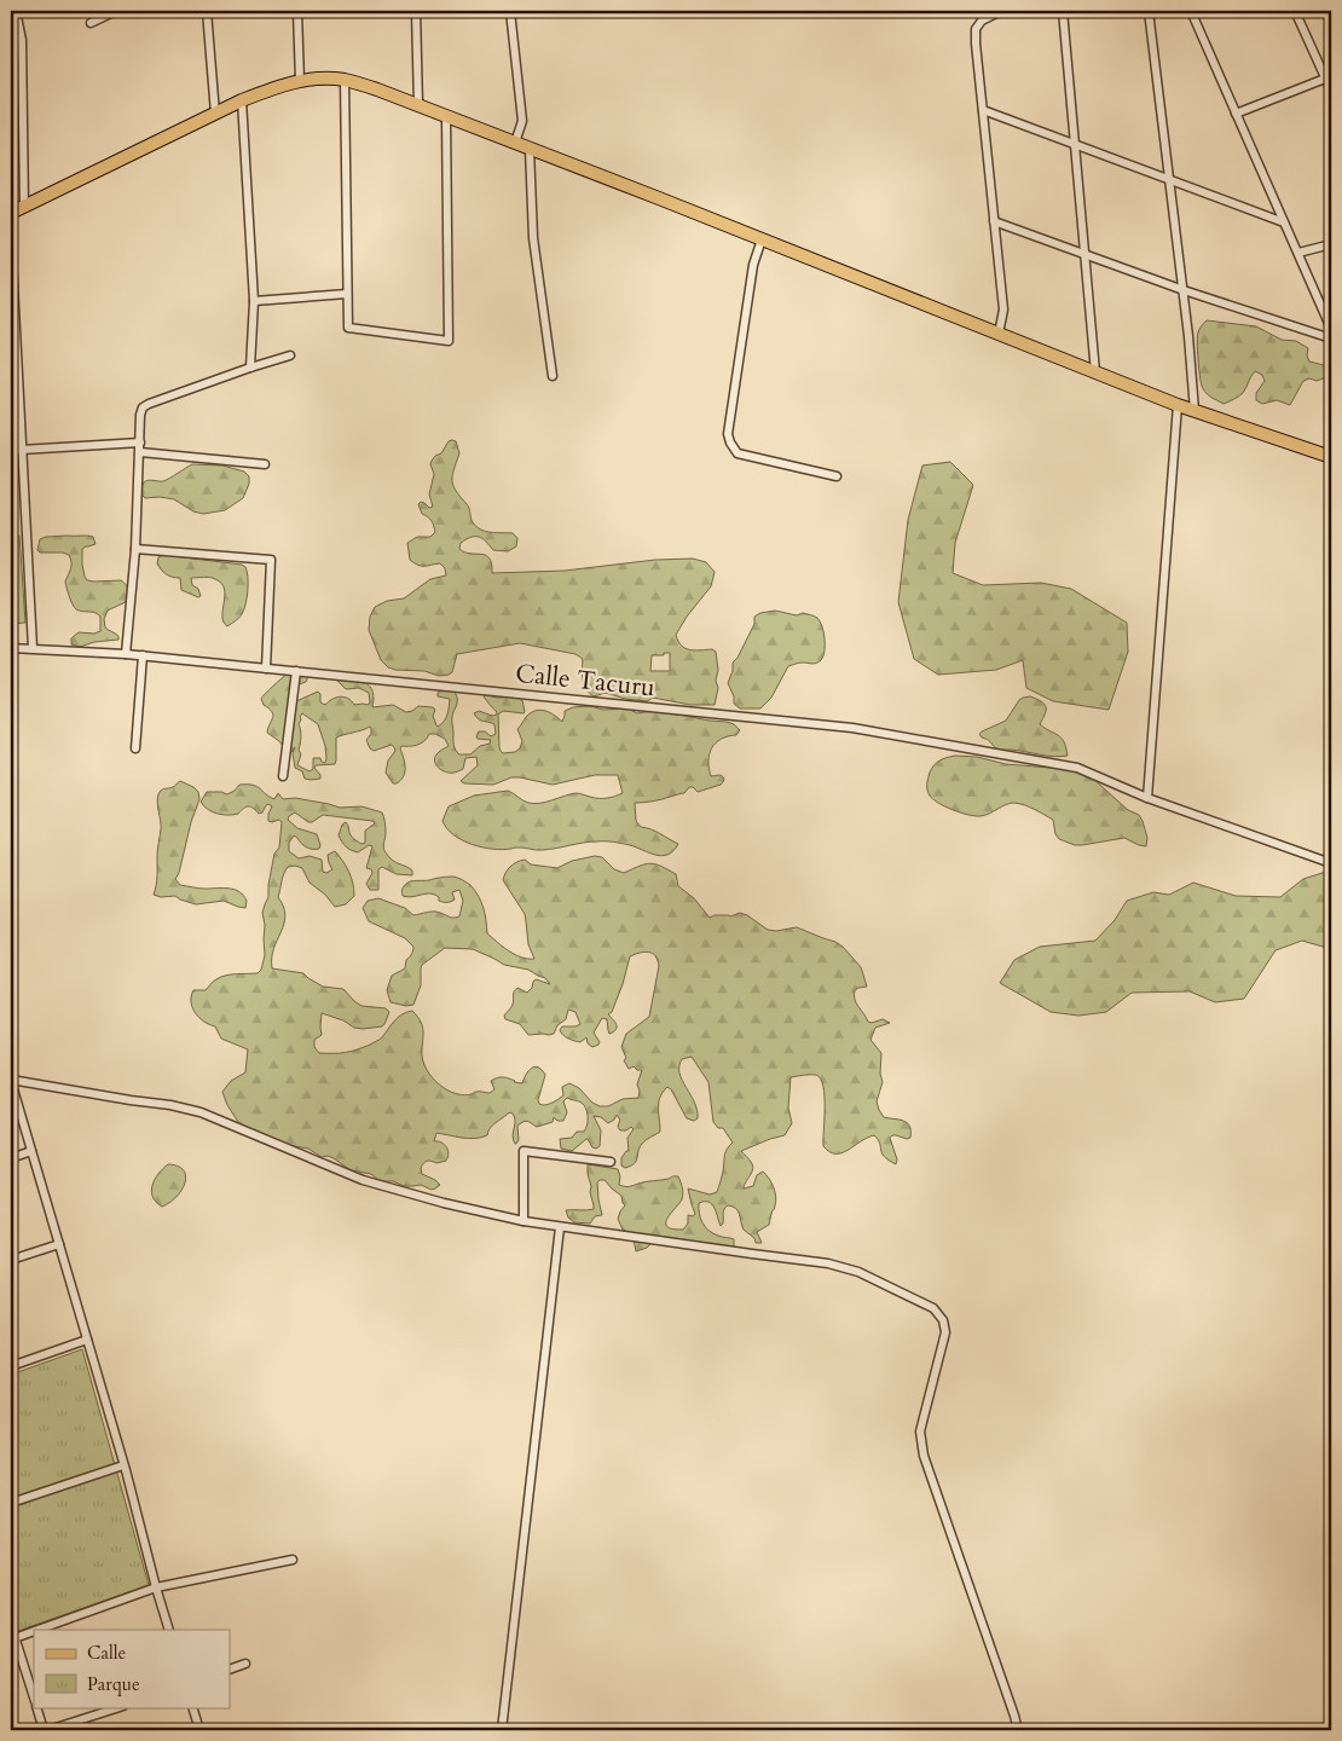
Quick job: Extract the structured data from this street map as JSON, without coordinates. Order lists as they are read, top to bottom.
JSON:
{
  "streets": {
    "street": ["Calle Tacuru"]
  },
  "legend": ["Calle", "Parque"]
}
